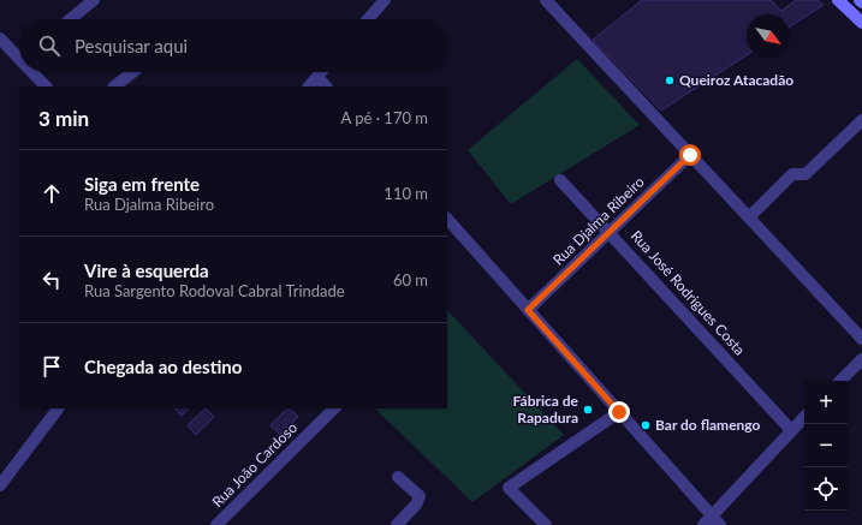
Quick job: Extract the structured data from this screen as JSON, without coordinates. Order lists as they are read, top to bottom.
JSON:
{
  "streets": {
    "street": ["Rua Djalma Ribeiro", "Rua José Rodrigues Costa", "Rua João Cardoso"]
  },
  "crossings": [
    ["Rua Djalma Ribeiro", "Rua José Rodrigues Costa"]
  ],
  "places": ["Queiroz Atacadão", "Fábrica de Rapadura", "Bar do flamengo"],
  "north": "bottom right",
  "page": {
    "search": "Pesquisar aqui",
    "heading": ["3 min", "A pé · 170 m"],
    "list": [
      ["Siga em frente", "Rua Djalma Ribeiro", "110 m"],
      ["Vire à esquerda", "Rua Sargento Rodoval Cabral Trindade", "60 m"],
      "Chegada ao destino"
    ],
    "map_buttons": ["+", "−"]
  }
}
